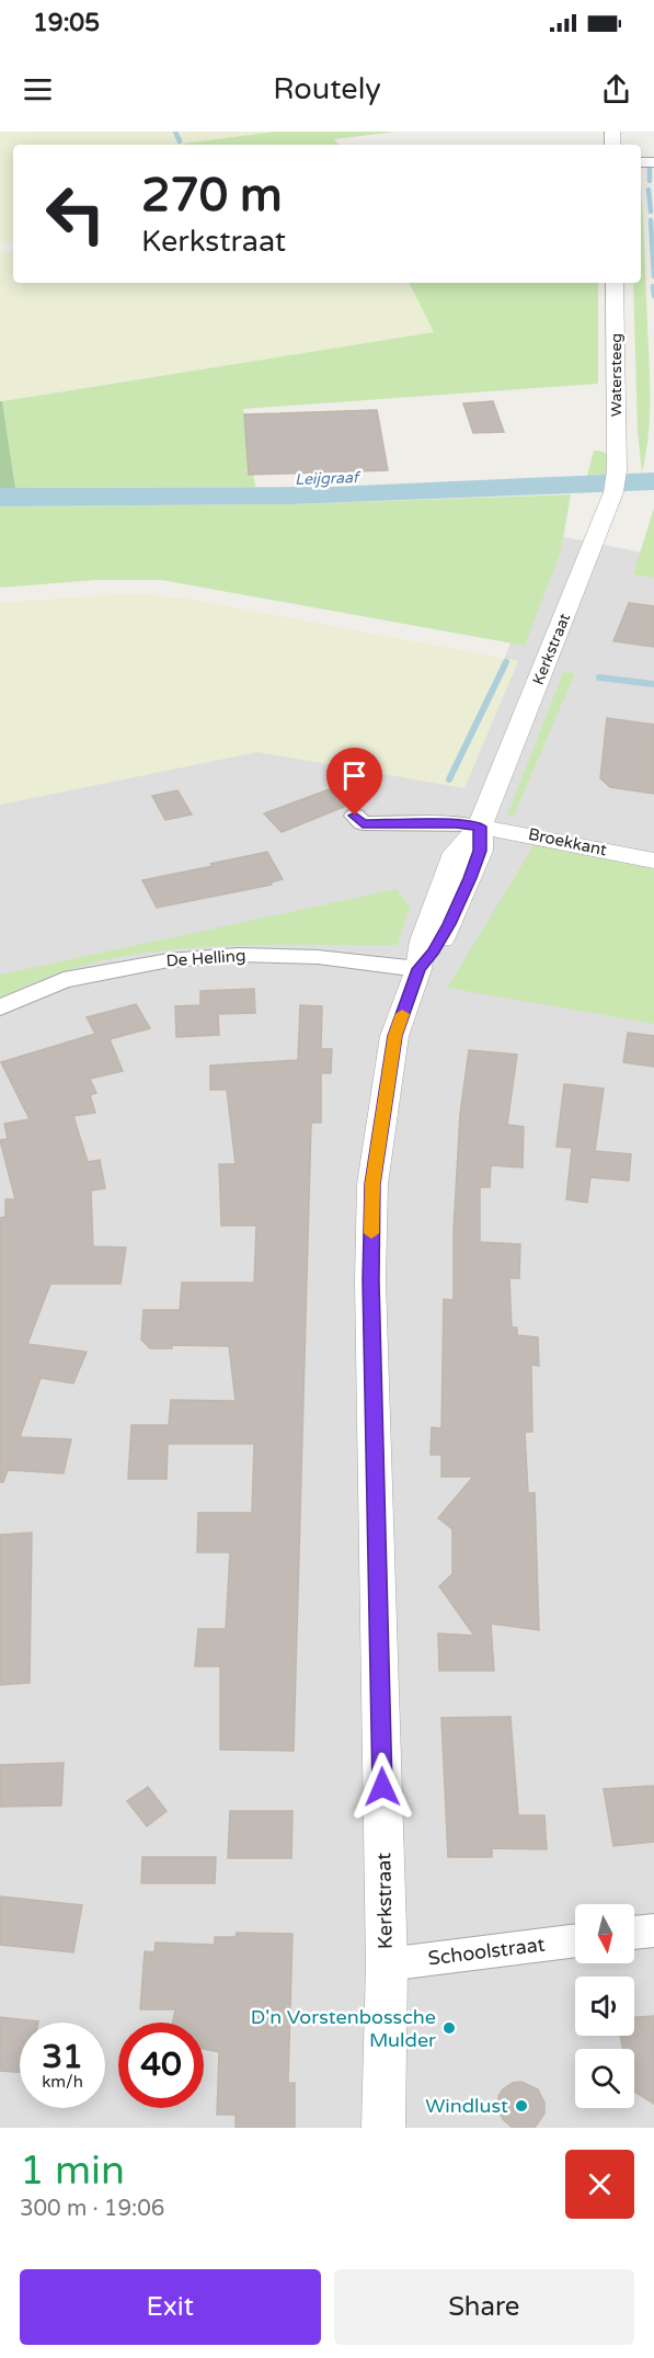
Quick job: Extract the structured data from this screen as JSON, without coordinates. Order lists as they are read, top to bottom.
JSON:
{
  "streets": {
    "street": [
      "Watersteeg",
      "Kerkstraat",
      "Broekkant",
      "De Helling",
      "Schoolstraat"
    ]
  },
  "crossings": [
    ["Watersteeg", "Kerkstraat"],
    ["Kerkstraat", "Broekkant"],
    ["Kerkstraat", "De Helling"],
    ["Kerkstraat", "Schoolstraat"]
  ],
  "water": ["Leijgraaf"],
  "places": ["D'n Vorstenbossche Mulder", "Windlust"],
  "north": "bottom",
  "page": {
    "status": "19:05",
    "header": "Routely",
    "turn": ["270 m", "Kerkstraat"],
    "speed": "31 km/h",
    "limit": "40",
    "heading": ["1 min", "300 m · 19:06"],
    "buttons": ["Exit", "Share"]
  }
}
